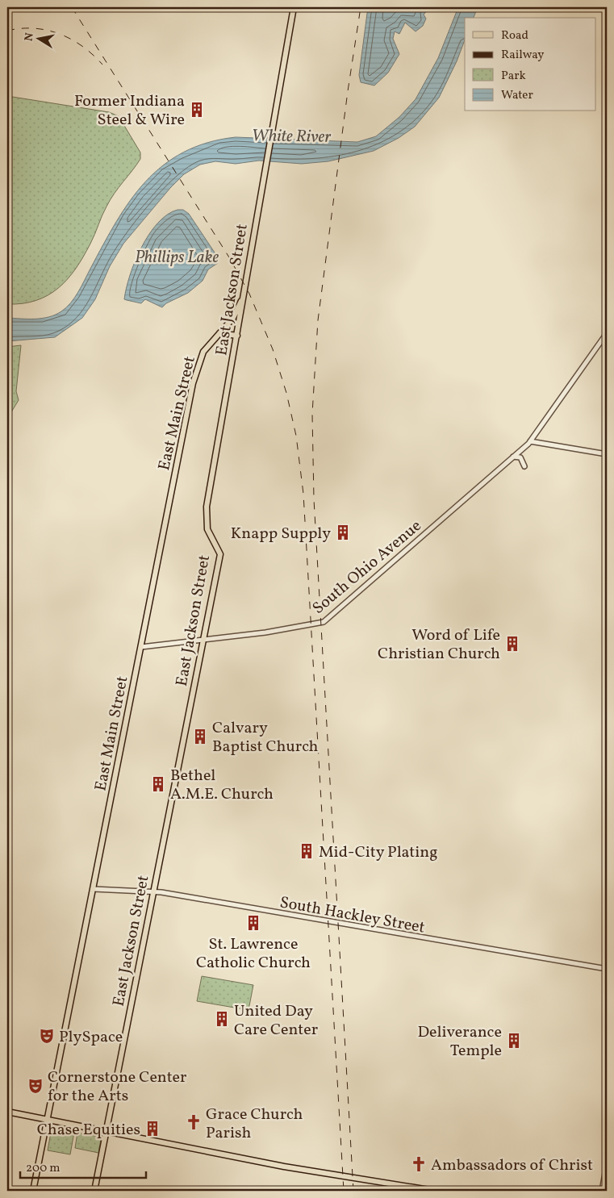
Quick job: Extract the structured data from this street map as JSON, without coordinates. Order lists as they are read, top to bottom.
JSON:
{
  "streets": {
    "main road": ["East Jackson Street", "East Main Street"],
    "street": ["South Ohio Avenue", "South Hackley Street"]
  },
  "crossings": [
    ["East Jackson Street", "East Main Street"],
    ["East Jackson Street", "South Ohio Avenue"],
    ["East Jackson Street", "South Hackley Street"],
    ["East Main Street", "South Ohio Avenue"],
    ["East Main Street", "South Hackley Street"]
  ],
  "water": ["White River", "Phillips Lake"],
  "places": {
    "building": [
      "Former Indiana Steel & Wire",
      "Knapp Supply",
      "Word of Life Christian Church",
      "Calvary Baptist Church",
      "Bethel A.M.E. Church",
      "Mid-City Plating",
      "St. Lawrence Catholic Church",
      "United Day Care Center",
      "Deliverance Temple",
      "Chase Equities"
    ],
    "theatre": ["PlySpace", "Cornerstone Center for the Arts"],
    "church": ["Grace Church Parish", "Ambassadors of Christ"]
  },
  "legend": [
    "Road",
    "Railway",
    "Park",
    "Water"
  ],
  "scale_bar": "200 m",
  "north": "left"
}
